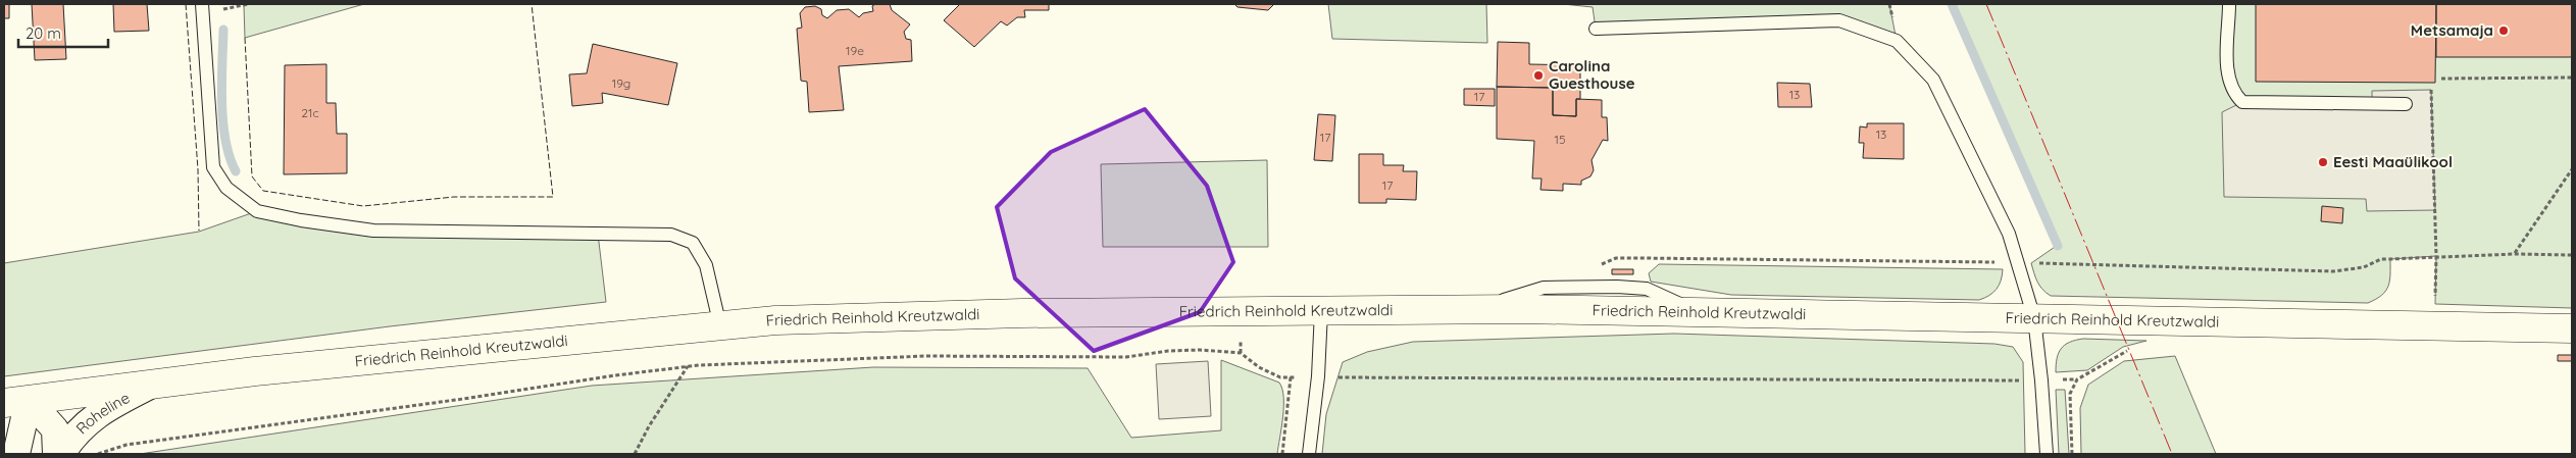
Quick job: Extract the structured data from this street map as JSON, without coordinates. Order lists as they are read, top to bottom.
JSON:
{
  "streets": {
    "main road": ["Friedrich Reinhold Kreutzwaldi"],
    "street": ["Roheline"]
  },
  "crossings": [
    ["Friedrich Reinhold Kreutzwaldi", "Roheline"]
  ],
  "places": ["Metsamaja", "Carolina Guesthouse", "Eesti Maaülikool"],
  "house_numbers": [
    "19e",
    "19g",
    "13",
    "17",
    "21c",
    "13",
    "17",
    "15",
    "17"
  ],
  "scale_bar": "20 m"
}
